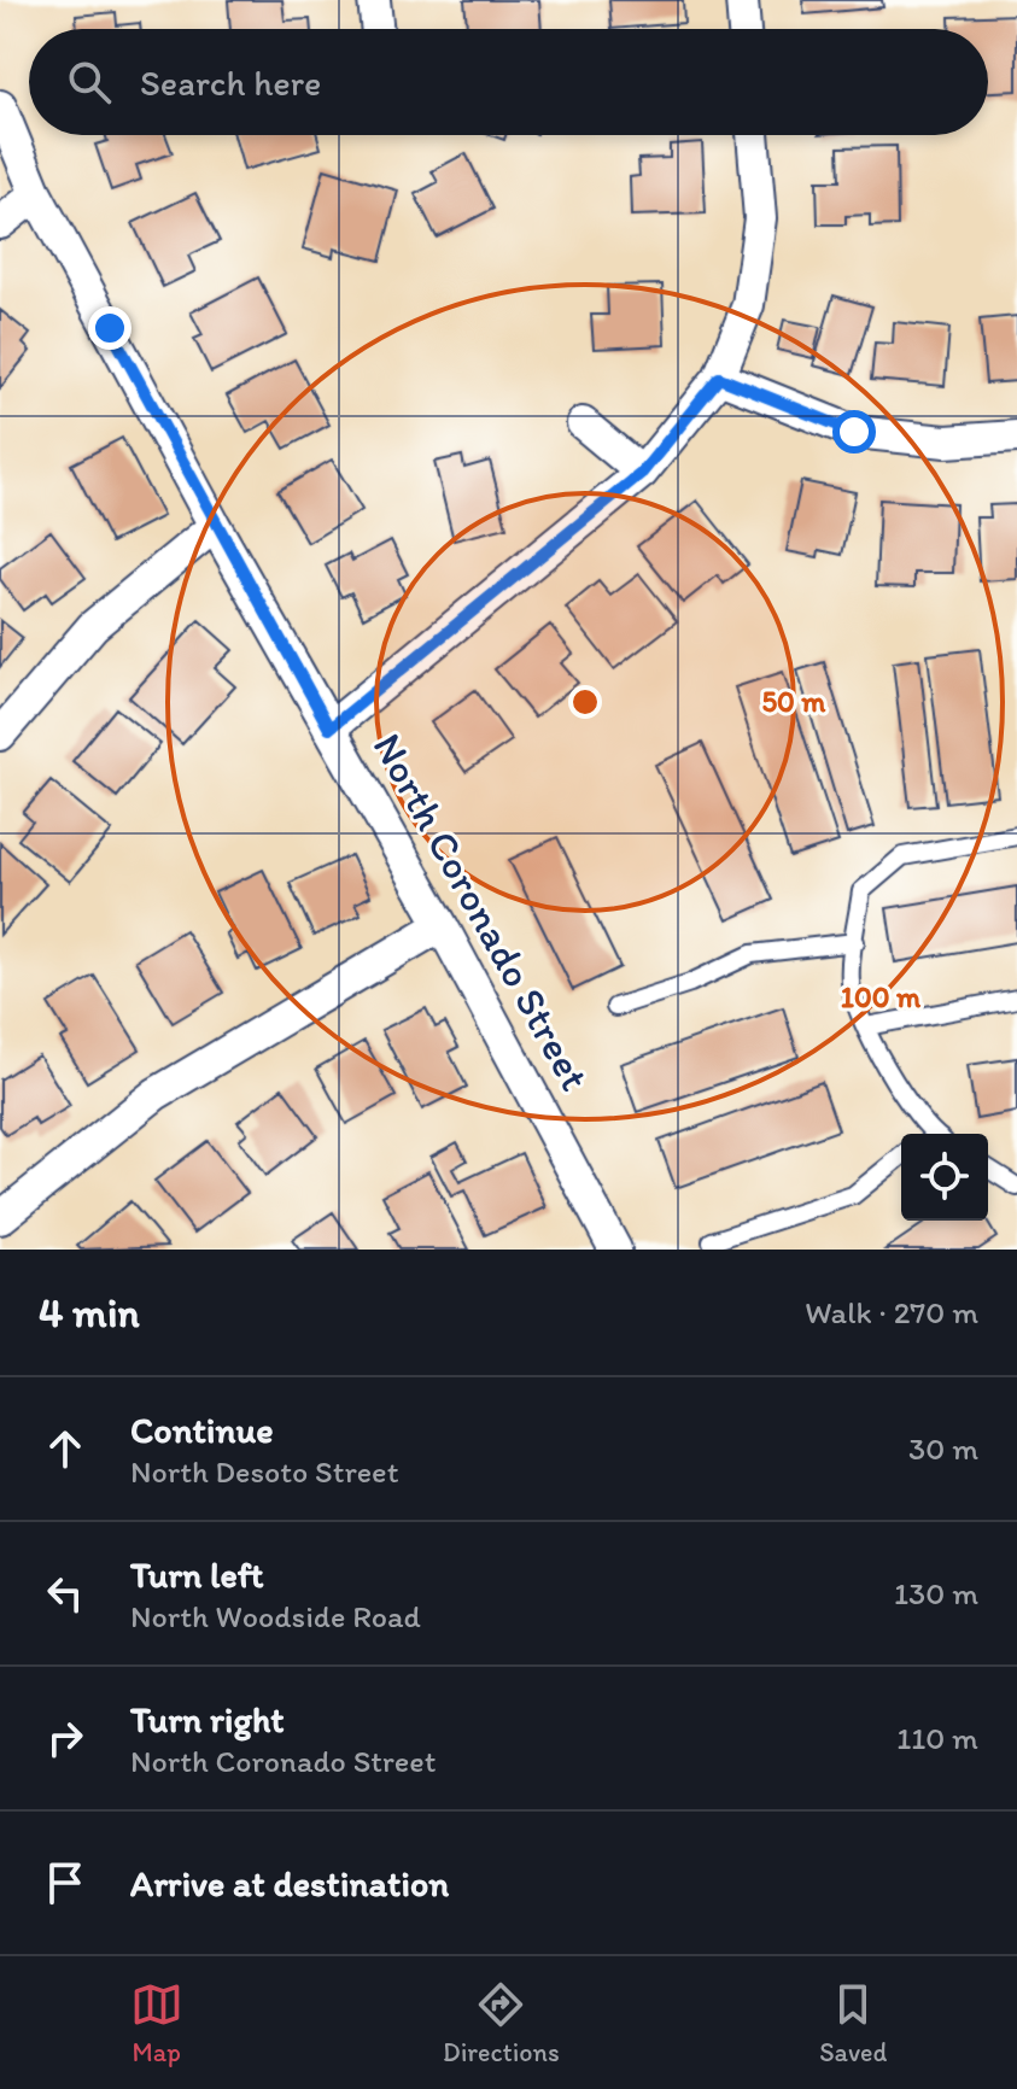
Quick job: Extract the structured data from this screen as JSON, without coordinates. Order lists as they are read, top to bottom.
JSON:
{
  "streets": {
    "street": ["North Coronado Street"]
  },
  "page": {
    "search": "Search here",
    "heading": ["4 min", "Walk · 270 m"],
    "list": [
      ["Continue", "North Desoto Street", "30 m"],
      ["Turn left", "North Woodside Road", "130 m"],
      ["Turn right", "North Coronado Street", "110 m"],
      "Arrive at destination"
    ],
    "nav": ["Map", "Directions", "Saved"]
  },
  "rings": ["50 m", "100 m"]
}
